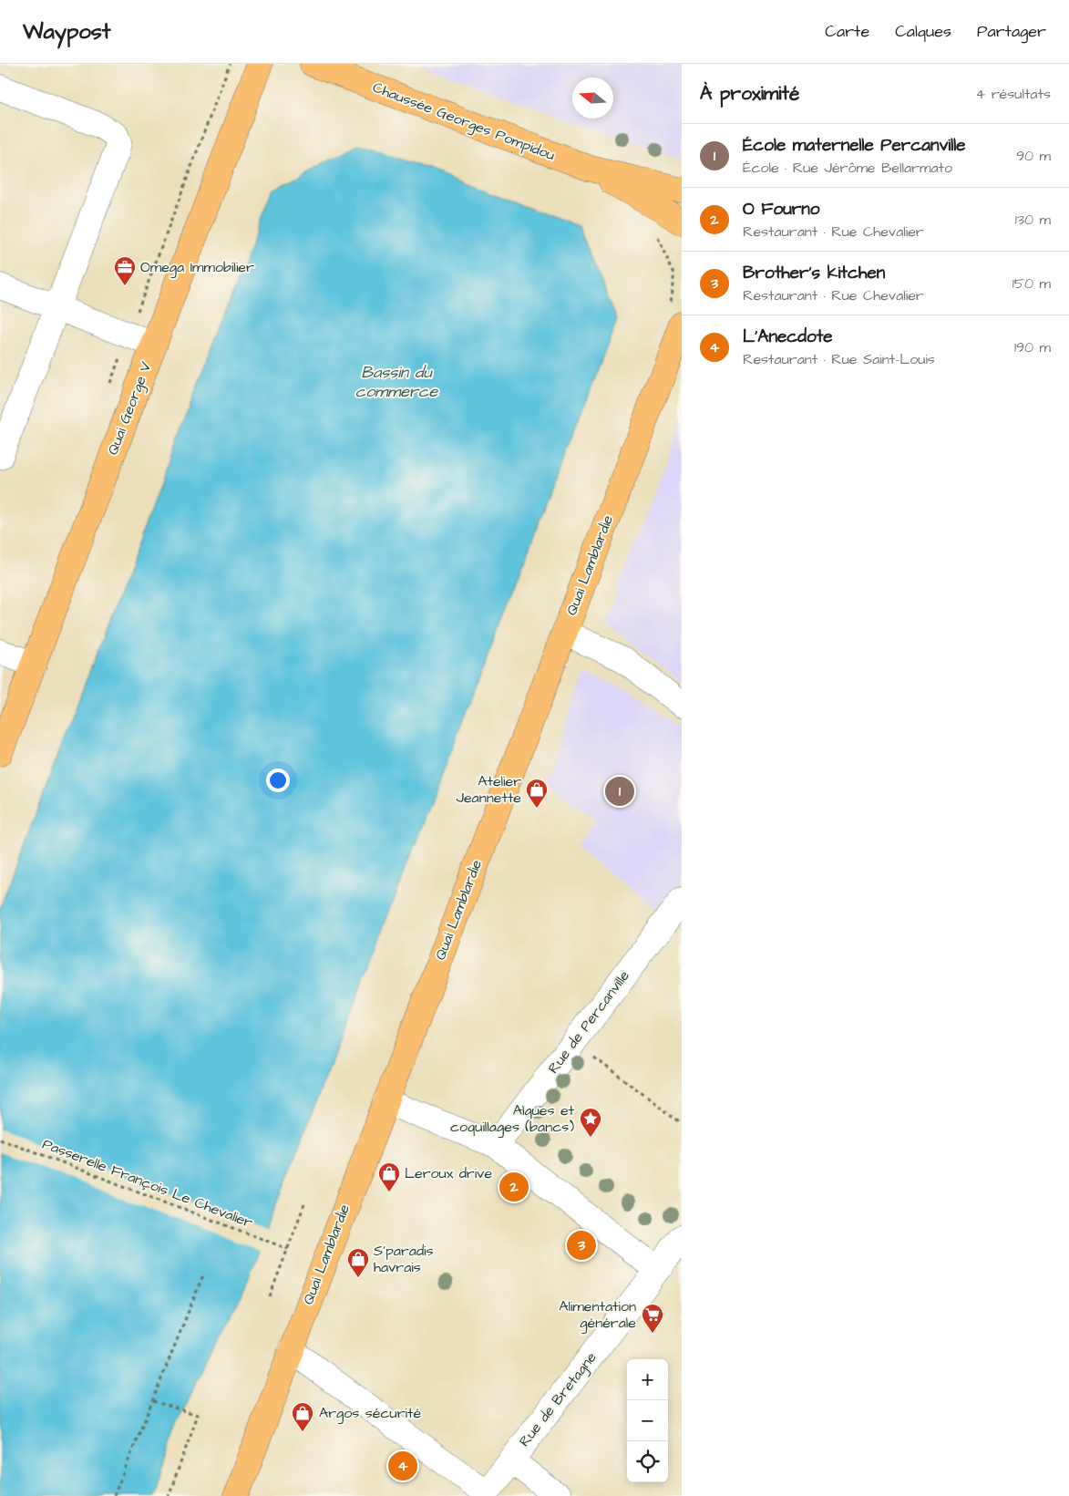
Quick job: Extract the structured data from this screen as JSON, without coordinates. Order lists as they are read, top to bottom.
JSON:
{
  "streets": {
    "main road": ["Chaussée Georges Pompidou", "Quai George V", "Quai Lamblardie"],
    "street": ["Rue de Percanville", "Rue de Bretagne"],
    "path": ["Passerelle François Le Chevalier"]
  },
  "water": ["Bassin du commerce"],
  "places": {
    "office": ["Omega Immobilier"],
    "shop": [
      "Atelier Jeannette",
      "Leroux drive",
      "S'paradis havrais",
      "Argos sécurité"
    ],
    "place": ["Algues et coquillages (bancs)"],
    "supermarket": ["Alimentation générale"]
  },
  "north": "left",
  "page": {
    "header": "Waypost",
    "nav": ["Carte", "Calques", "Partager"],
    "heading": ["À proximité", "4 résultats"],
    "list": [
      {
        "mark": "1",
        "name": "École maternelle Percanville",
        "note": "École · Rue Jérôme Bellarmato",
        "value": "90 m"
      },
      {
        "mark": "2",
        "name": "O Fourno",
        "note": "Restaurant · Rue Chevalier",
        "value": "130 m"
      },
      {
        "mark": "3",
        "name": "Brother's kitchen",
        "note": "Restaurant · Rue Chevalier",
        "value": "150 m"
      },
      {
        "mark": "4",
        "name": "L’Anecdote",
        "note": "Restaurant · Rue Saint-Louis",
        "value": "190 m"
      }
    ],
    "pins": [
      "1",
      "2",
      "3",
      "4"
    ],
    "map_buttons": ["+", "−"]
  }
}
